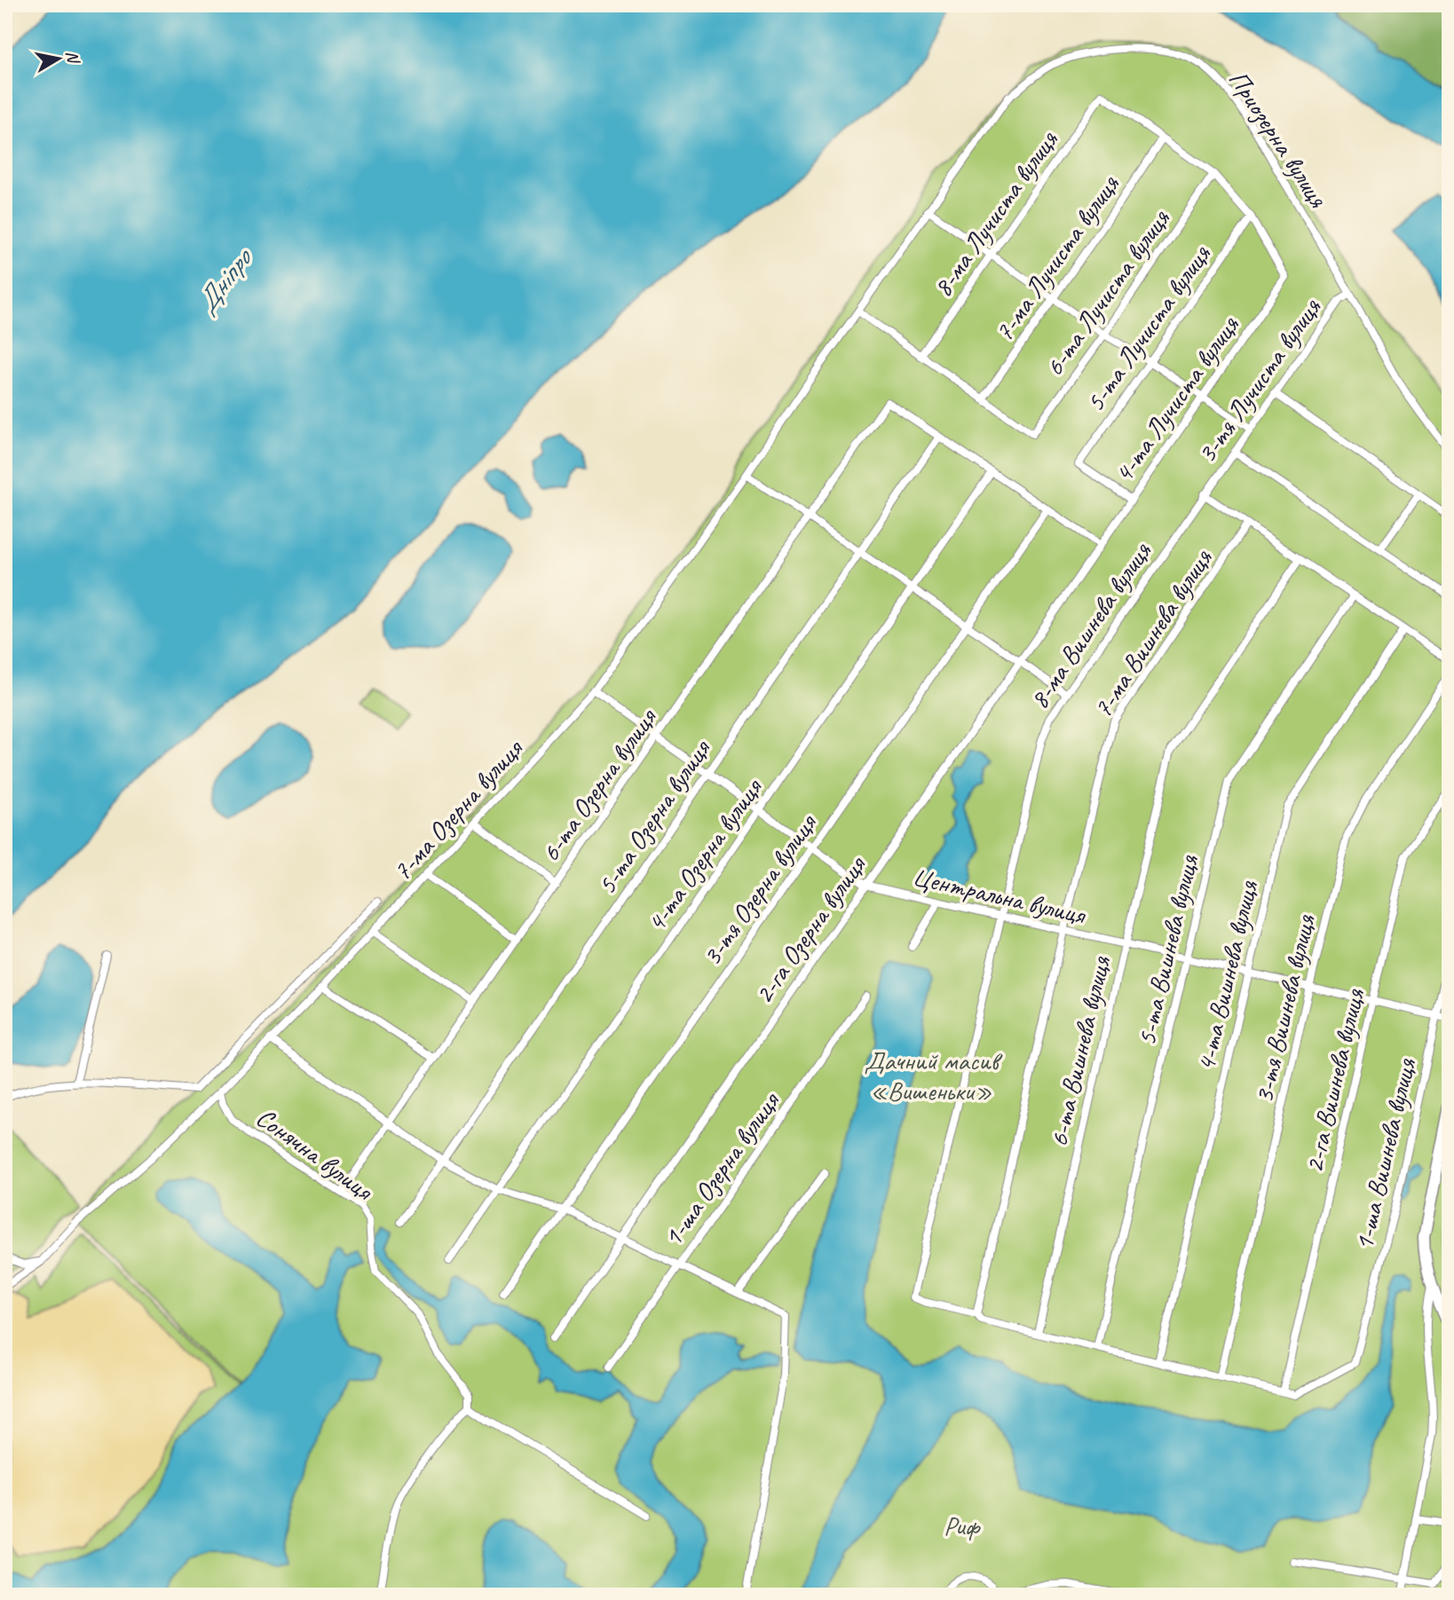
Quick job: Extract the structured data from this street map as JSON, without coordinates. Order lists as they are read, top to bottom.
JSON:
{
  "streets": {
    "street": [
      "Приозерна вулиця",
      "8-ма Лучиста вулиця",
      "7-ма Лучиста вулиця",
      "6-та Лучиста вулиця",
      "5-та Лучиста вулиця",
      "3-тя Лучиста вулиця",
      "4-та Лучиста вулиця",
      "8-ма Вишнева вулиця",
      "7-ма Вишнева вулиця",
      "6-та Озерна вулиця",
      "7-ма Озерна вулиця",
      "5-та Озерна вулиця",
      "4-та Озерна вулиця",
      "3-тя Озерна вулиця",
      "Центральна вулиця",
      "2-га Озерна вулиця",
      "5-та Вишнева вулиця",
      "4-та Вишнева вулиця",
      "3-тя Вишнева вулиця",
      "6-та Вишнева вулиця",
      "2-га Вишнева вулиця",
      "Сонячна вулиця",
      "1-ша Вишнева вулиця",
      "1-ша Озерна вулиця"
    ]
  },
  "crossings": [
    ["Приозерна вулиця", "3-тя Лучиста вулиця"],
    ["Приозерна вулиця", "7-ма Озерна вулиця"],
    ["8-ма Лучиста вулиця", "7-ма Лучиста вулиця"],
    ["7-ма Лучиста вулиця", "6-та Лучиста вулиця"],
    ["5-та Лучиста вулиця", "4-та Лучиста вулиця"],
    ["3-тя Лучиста вулиця", "8-ма Вишнева вулиця"],
    ["4-та Лучиста вулиця", "2-га Озерна вулиця"],
    ["8-ма Вишнева вулиця", "7-ма Вишнева вулиця"],
    ["8-ма Вишнева вулиця", "Центральна вулиця"],
    ["7-ма Вишнева вулиця", "Центральна вулиця"],
    ["6-та Озерна вулиця", "5-та Озерна вулиця"],
    ["6-та Озерна вулиця", "Центральна вулиця"],
    ["6-та Озерна вулиця", "Сонячна вулиця"],
    ["7-ма Озерна вулиця", "Центральна вулиця"],
    ["7-ма Озерна вулиця", "Сонячна вулиця"],
    ["5-та Озерна вулиця", "Центральна вулиця"],
    ["4-та Озерна вулиця", "Центральна вулиця"],
    ["3-тя Озерна вулиця", "Центральна вулиця"],
    ["Центральна вулиця", "2-га Озерна вулиця"],
    ["Центральна вулиця", "5-та Вишнева вулиця"],
    ["Центральна вулиця", "4-та Вишнева вулиця"],
    ["Центральна вулиця", "3-тя Вишнева вулиця"],
    ["Центральна вулиця", "6-та Вишнева вулиця"],
    ["Центральна вулиця", "2-га Вишнева вулиця"],
    ["Центральна вулиця", "1-ша Вишнева вулиця"],
    ["2-га Вишнева вулиця", "1-ша Вишнева вулиця"]
  ],
  "water": ["Дніпро"],
  "parks": ["Дачний масив «Вишеньки»", "Риф"],
  "north": "right"
}
